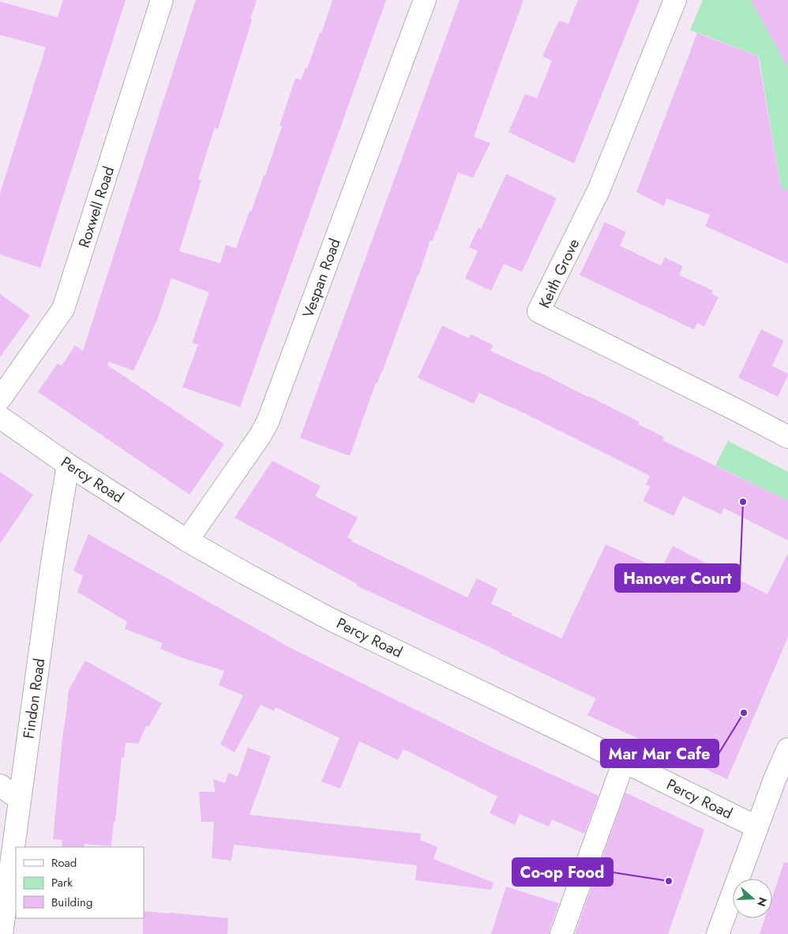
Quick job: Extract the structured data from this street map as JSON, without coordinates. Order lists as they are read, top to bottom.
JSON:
{
  "streets": {
    "street": [
      "Roxwell Road",
      "Keith Grove",
      "Vespan Road",
      "Percy Road",
      "Findon Road"
    ]
  },
  "crossings": [
    ["Vespan Road", "Percy Road"],
    ["Percy Road", "Findon Road"]
  ],
  "places": ["Hanover Court", "Mar Mar Cafe", "Co-op Food"],
  "legend": ["Road", "Park", "Building"],
  "north": "right"
}
